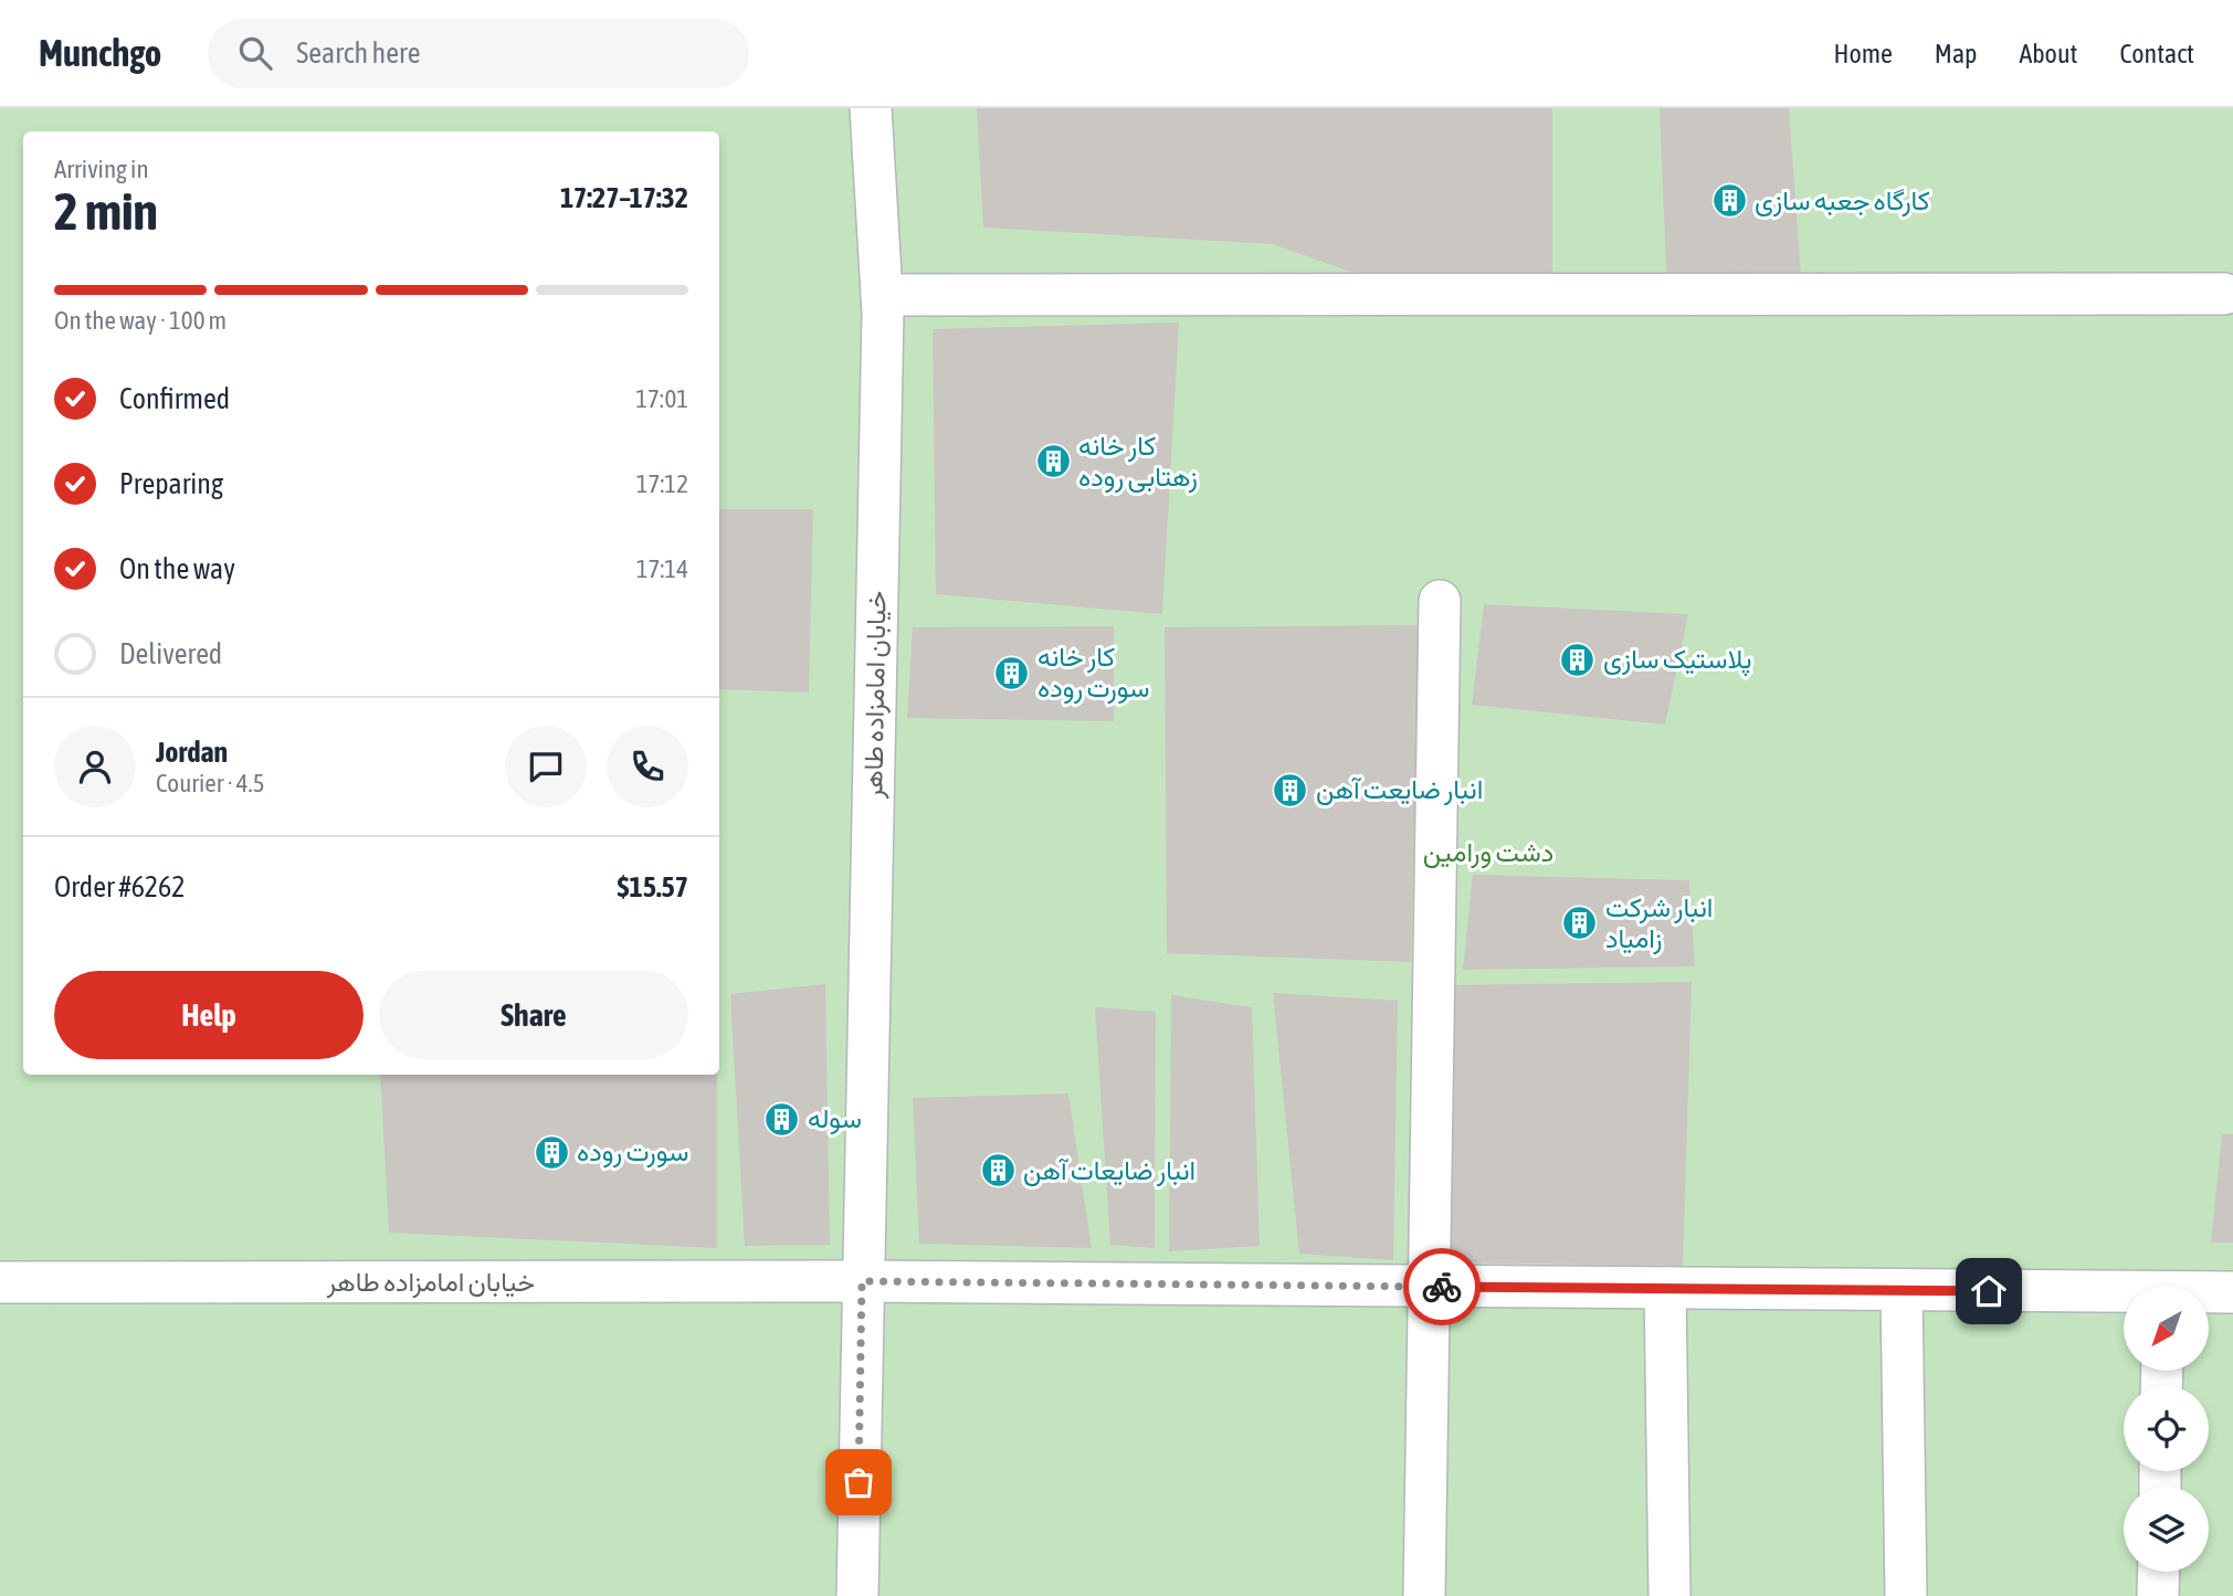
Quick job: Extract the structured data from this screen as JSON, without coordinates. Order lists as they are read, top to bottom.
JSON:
{
  "streets": {
    "street": ["خیابان امامزاده طاهر"]
  },
  "parks": ["دشت ورامین"],
  "places": {
    "building": [
      "کارگاه جعبه سازی",
      "کار خانه زهتابی روده",
      "پلاستیک سازی",
      "کار خانه سورت روده",
      "انبار ضایعت آهن",
      "انبار شرکت زامیاد",
      "سوله",
      "سورت روده",
      "انبار ضایعات آهن"
    ]
  },
  "north": "bottom left",
  "page": {
    "header": "Munchgo",
    "search": "Search here",
    "nav": [
      "Home",
      "Map",
      "About",
      "Contact"
    ],
    "heading": ["2 min", "Arriving in", "17:27–17:32"],
    "panel": [
      "Jordan",
      "Courier · 4.5",
      "Order #6262",
      "$15.57"
    ],
    "bar": "On the way · 100 m",
    "list": [
      ["Confirmed", "17:01"],
      ["Preparing", "17:12"],
      ["On the way", "17:14"],
      "Delivered"
    ],
    "buttons": ["Help", "Share"]
  }
}
